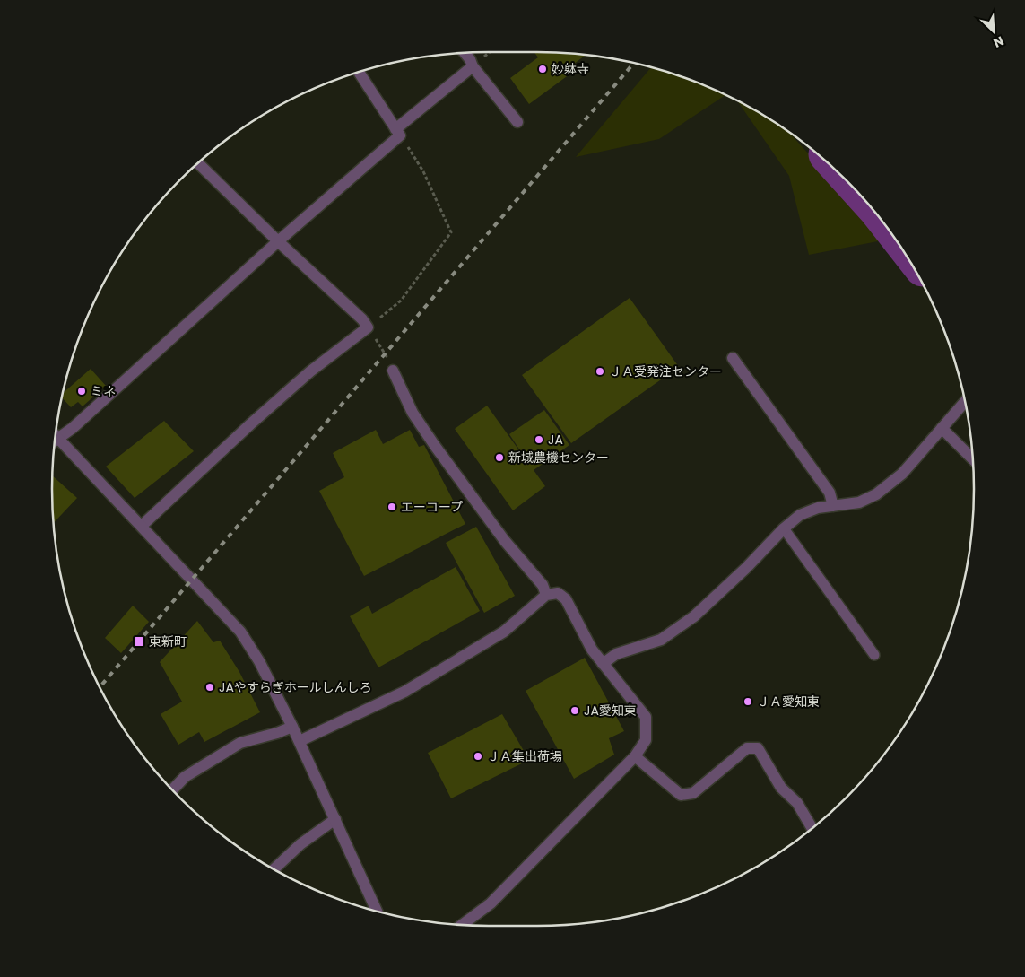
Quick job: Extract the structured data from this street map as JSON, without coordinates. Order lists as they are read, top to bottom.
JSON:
{
  "places": {
    "other": [
      "妙躰寺",
      "ＪＡ受発注センター",
      "ミネ",
      "JA",
      "新城農機センター",
      "エーコープ",
      "JAやすらぎホールしんしろ",
      "ＪＡ愛知東",
      "JA愛知東",
      "ＪＡ集出荷場"
    ],
    "transit": ["東新町"]
  },
  "north": "bottom right"
}
